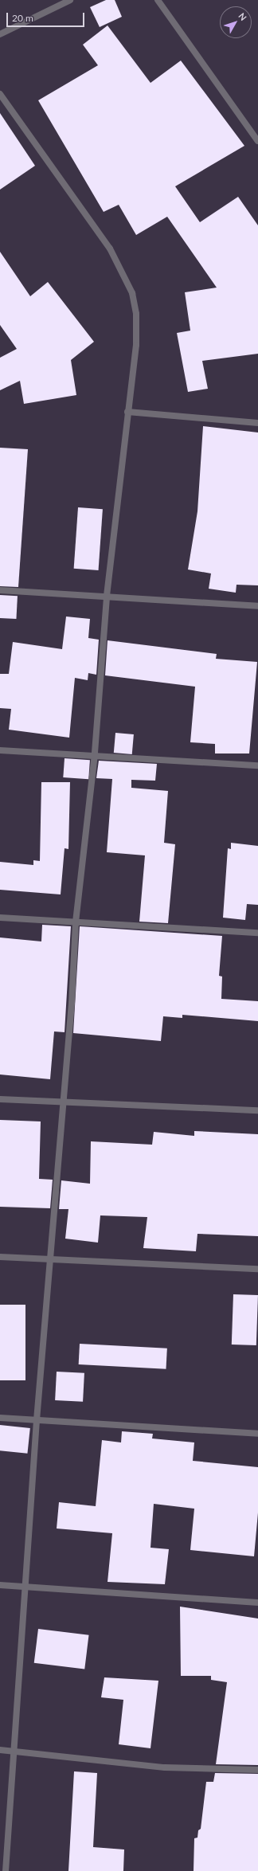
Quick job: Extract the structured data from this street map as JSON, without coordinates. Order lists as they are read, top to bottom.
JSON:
{
  "scale_bar": "20 m",
  "north": "top right"
}
